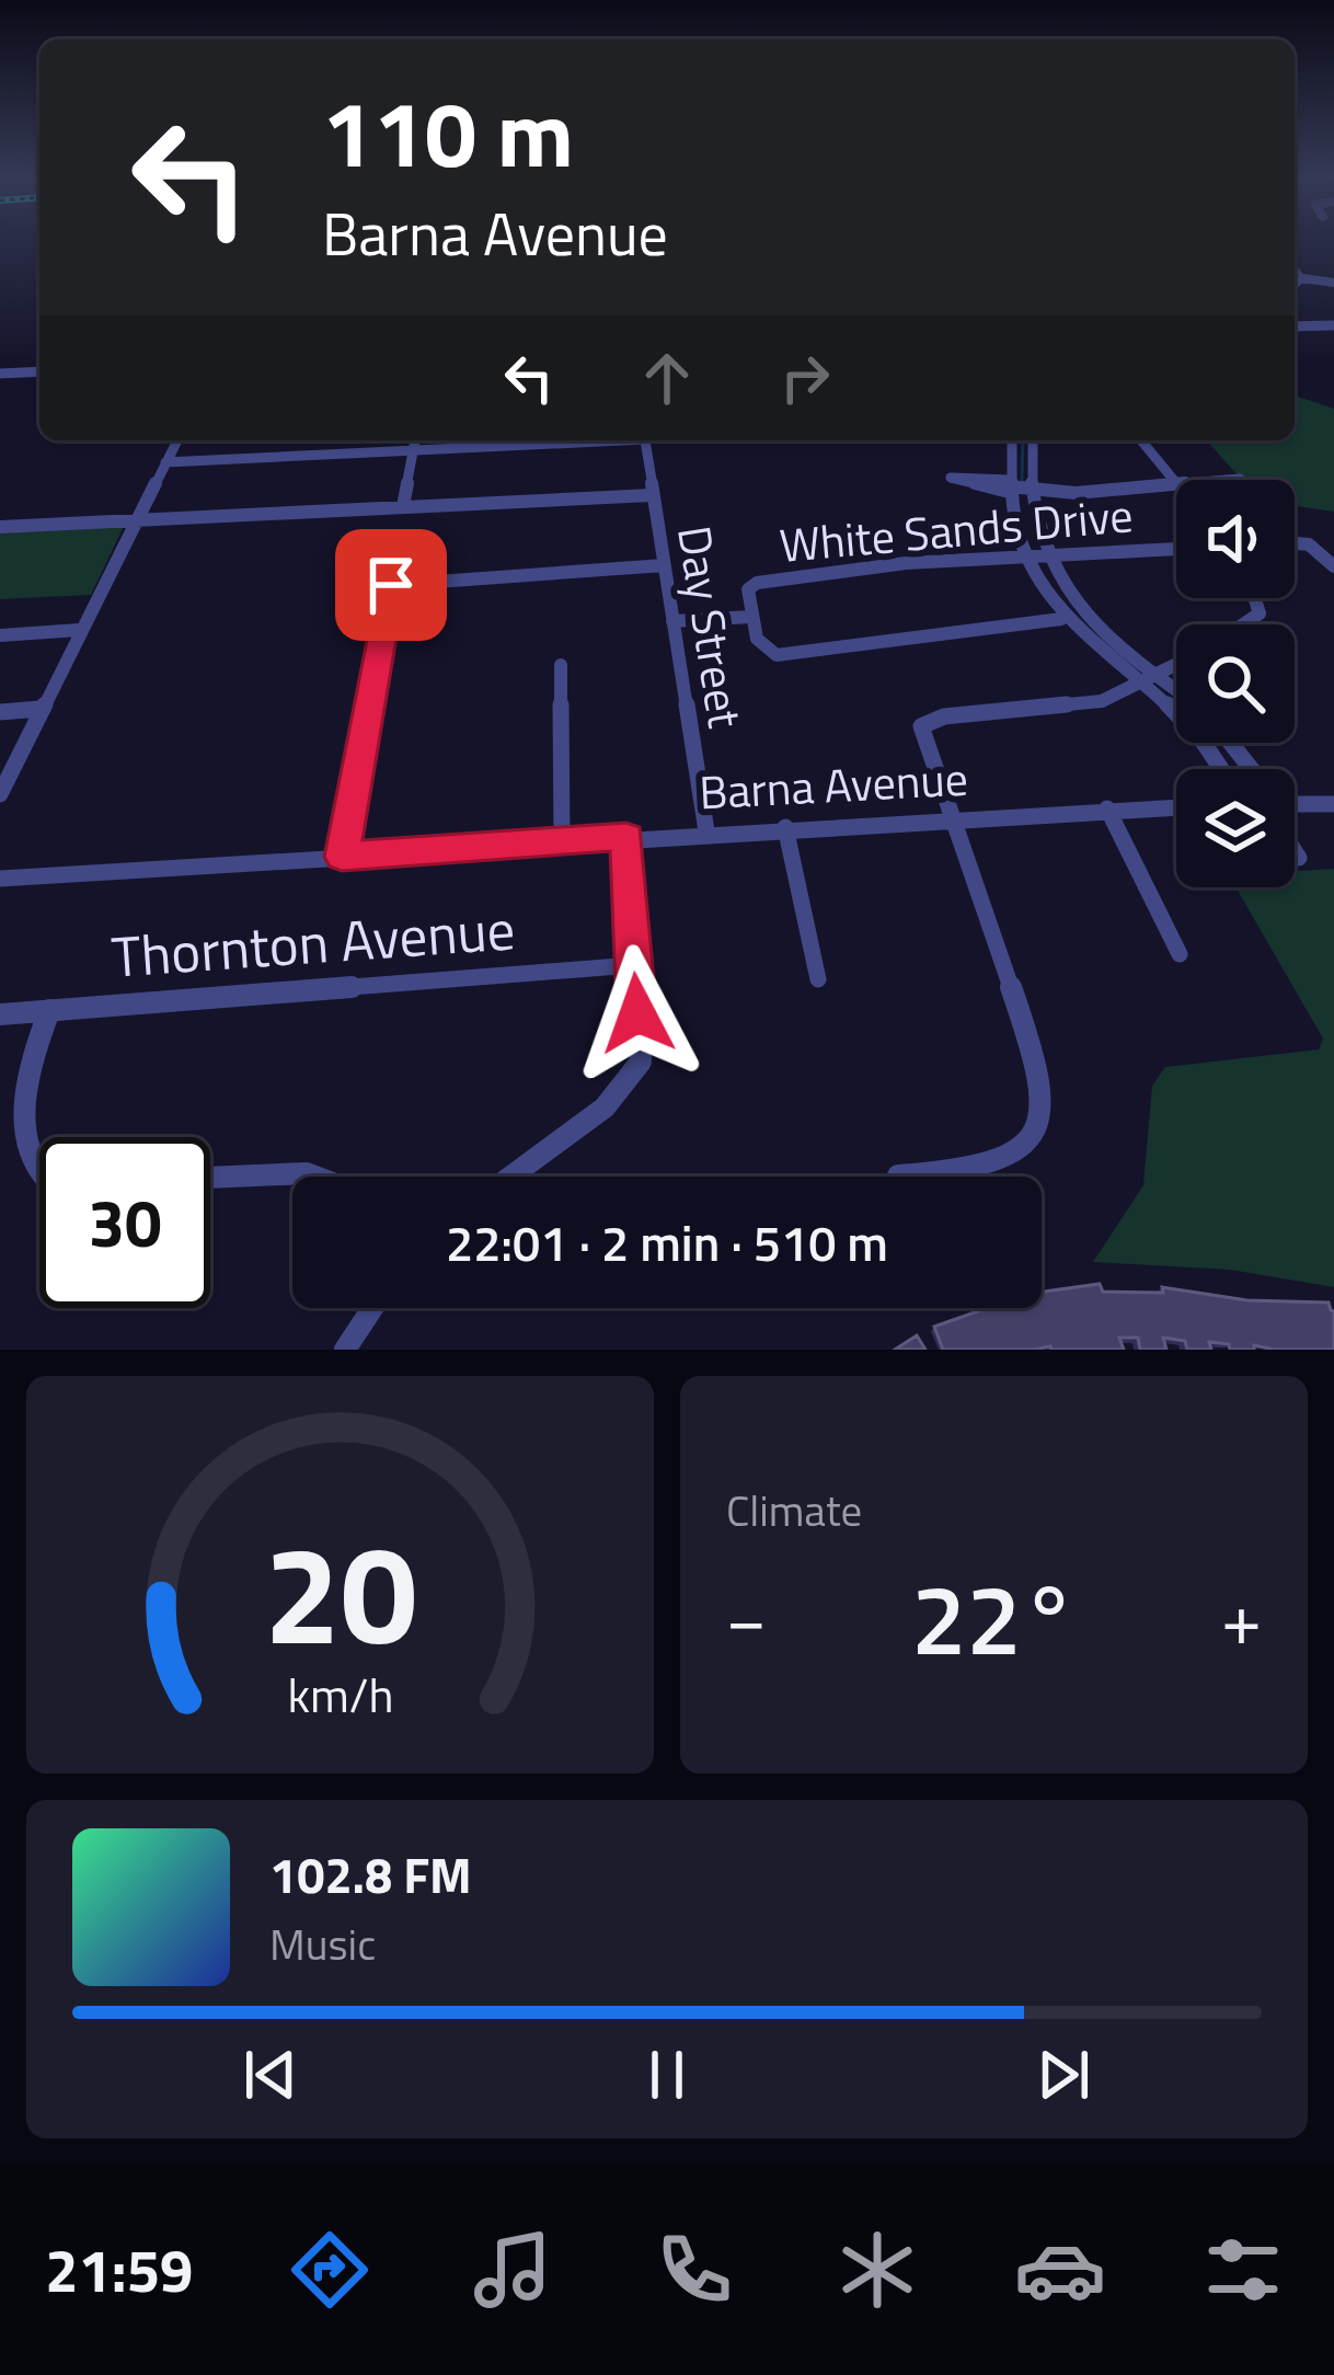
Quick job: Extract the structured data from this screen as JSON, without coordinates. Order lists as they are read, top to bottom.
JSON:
{
  "streets": {
    "street": [
      "White Sands Drive",
      "Day Street",
      "Barna Avenue",
      "Thornton Avenue"
    ]
  },
  "crossings": [
    ["Day Street", "Barna Avenue"]
  ],
  "page": {
    "turn": ["110 m", "Barna Avenue"],
    "limit": "30",
    "trip": "22:01 · 2 min · 510 m",
    "tile": "Climate",
    "heat": ["−", "22°", "+"],
    "song": ["102.8 FM", "Music"],
    "tabs": "21:59",
    "gauge": ["20", "km/h"]
  }
}
